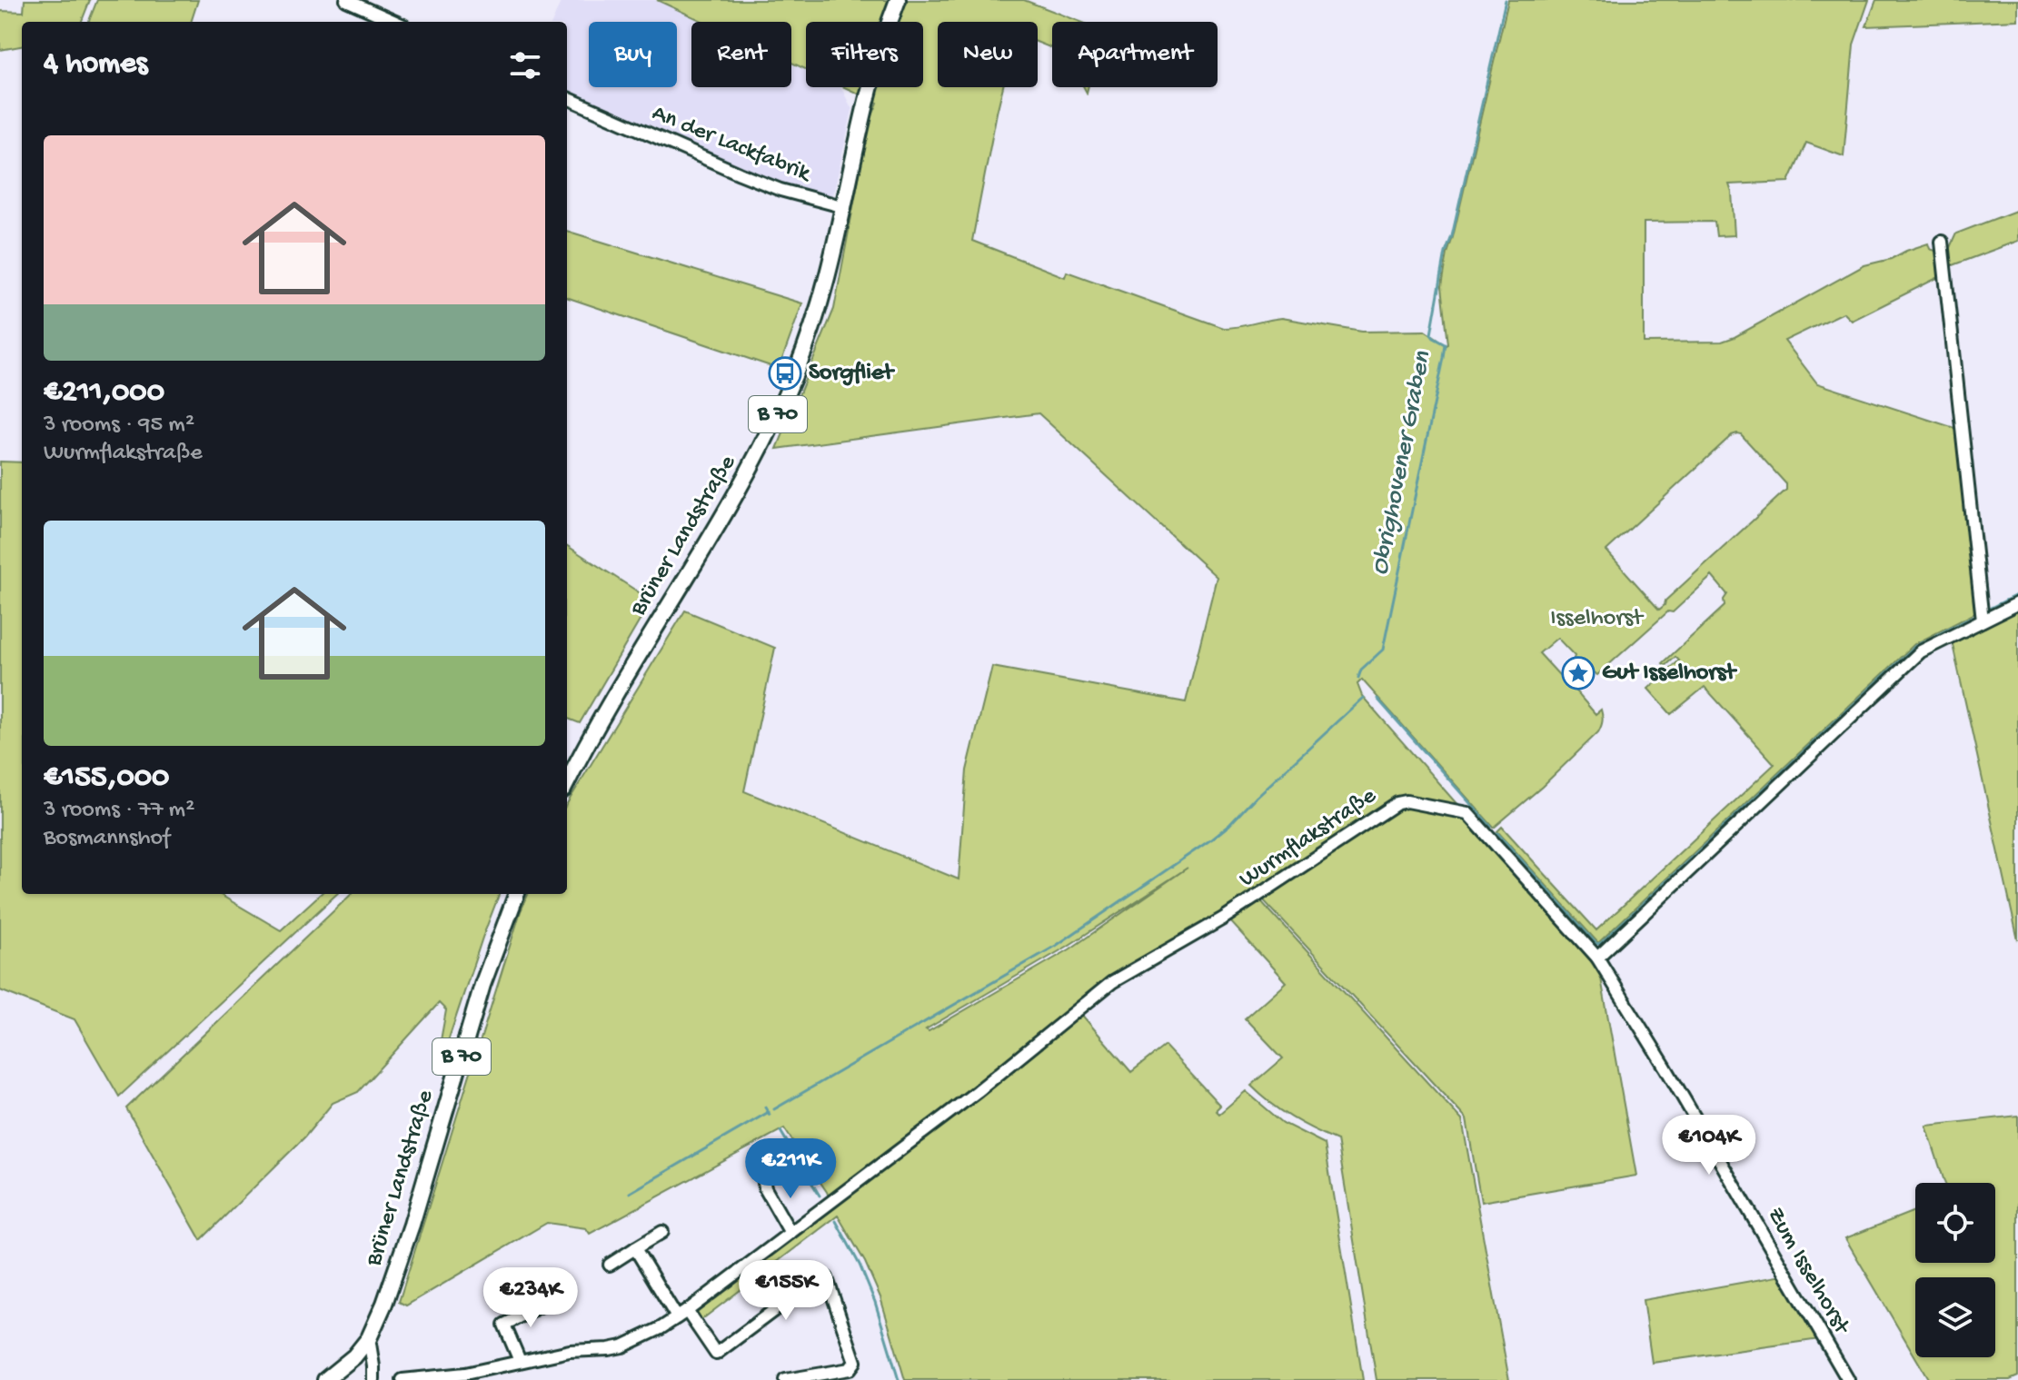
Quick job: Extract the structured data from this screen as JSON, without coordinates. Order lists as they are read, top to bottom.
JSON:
{
  "streets": {
    "main road": ["B 70", "Brüner Landstraße"],
    "street": ["An der Lackfabrik", "Wurmflakstraße", "Zum Isselhorst"]
  },
  "crossings": [
    ["An der Lackfabrik", "Brüner Landstraße"],
    ["Wurmflakstraße", "Zum Isselhorst"]
  ],
  "water": ["Obrighovener Graben"],
  "parks": ["Isselhorst"],
  "places": {
    "bus stop": ["Sorgfliet"],
    "place": ["Gut Isselhorst"]
  },
  "page": {
    "chip": [
      "Buy",
      "Rent",
      "Filters",
      "New",
      "Apartment"
    ],
    "heading": "4 homes",
    "list": [
      {
        "name": "€211,000",
        "note": "3 rooms · 95 m² · Wurmflakstraße"
      },
      {
        "name": "€155,000",
        "note": "3 rooms · 77 m² · Bosmannshof"
      }
    ],
    "price": [
      "€104K",
      "€211K",
      "€155K",
      "€234K"
    ]
  }
}
